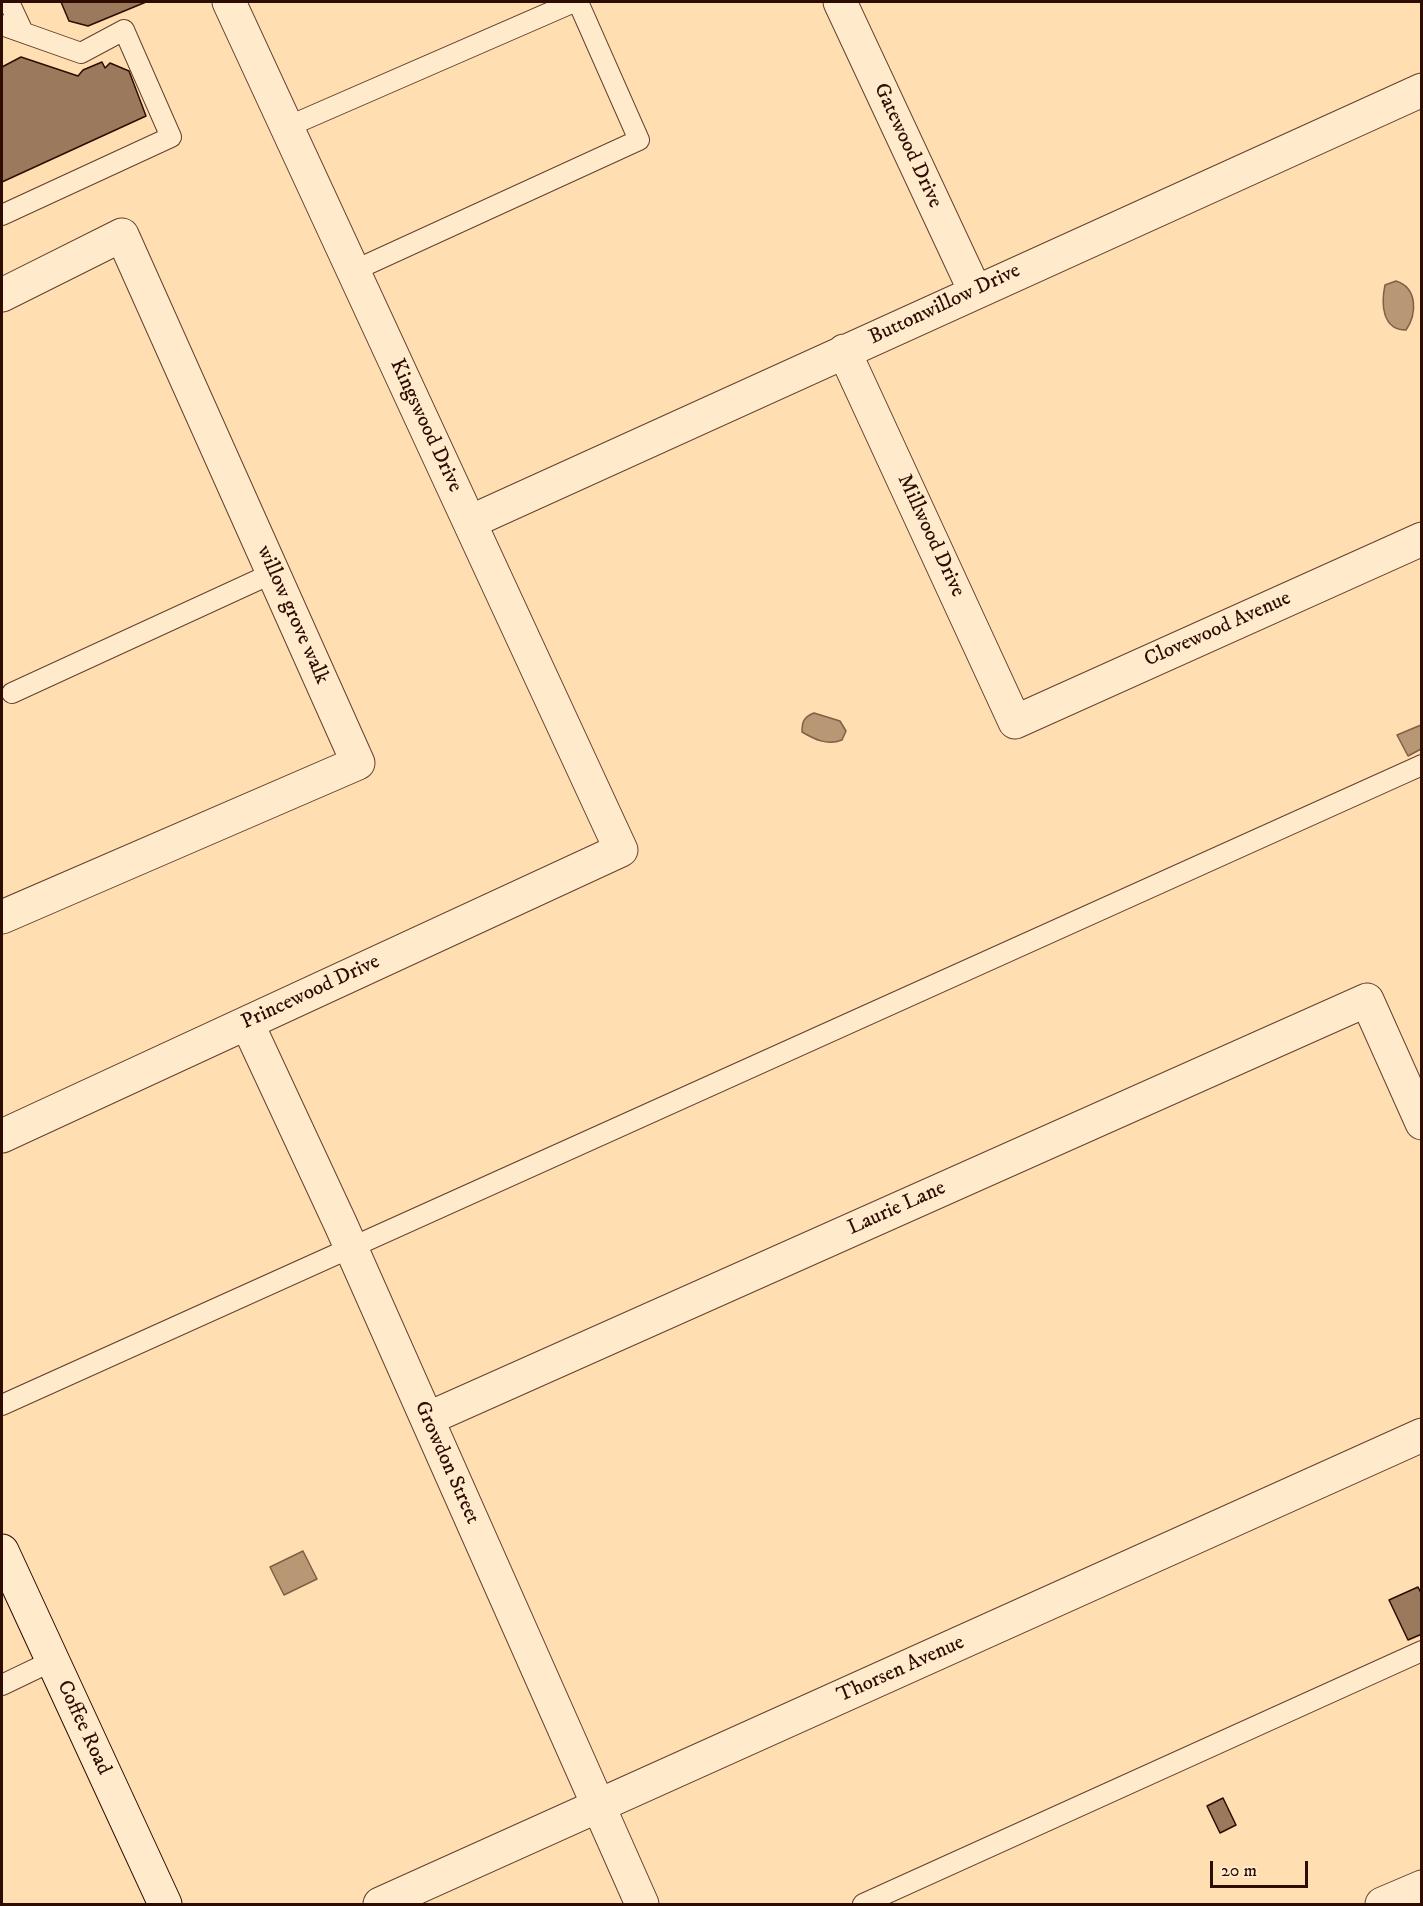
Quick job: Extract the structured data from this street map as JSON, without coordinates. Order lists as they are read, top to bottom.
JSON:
{
  "streets": {
    "street": [
      "Gatewood Drive",
      "Buttonwillow Drive",
      "Kingswood Drive",
      "Millwood Drive",
      "willow grove walk",
      "Clovewood Avenue",
      "Princewood Drive",
      "Laurie Lane",
      "Growdon Street",
      "Thorsen Avenue",
      "Coffee Road"
    ]
  },
  "crossings": [
    ["Gatewood Drive", "Buttonwillow Drive"],
    ["Buttonwillow Drive", "Kingswood Drive"],
    ["Buttonwillow Drive", "Millwood Drive"],
    ["Kingswood Drive", "Princewood Drive"],
    ["Millwood Drive", "Clovewood Avenue"],
    ["Princewood Drive", "Growdon Street"],
    ["Laurie Lane", "Growdon Street"],
    ["Growdon Street", "Thorsen Avenue"]
  ],
  "scale_bar": "20 m"
}
